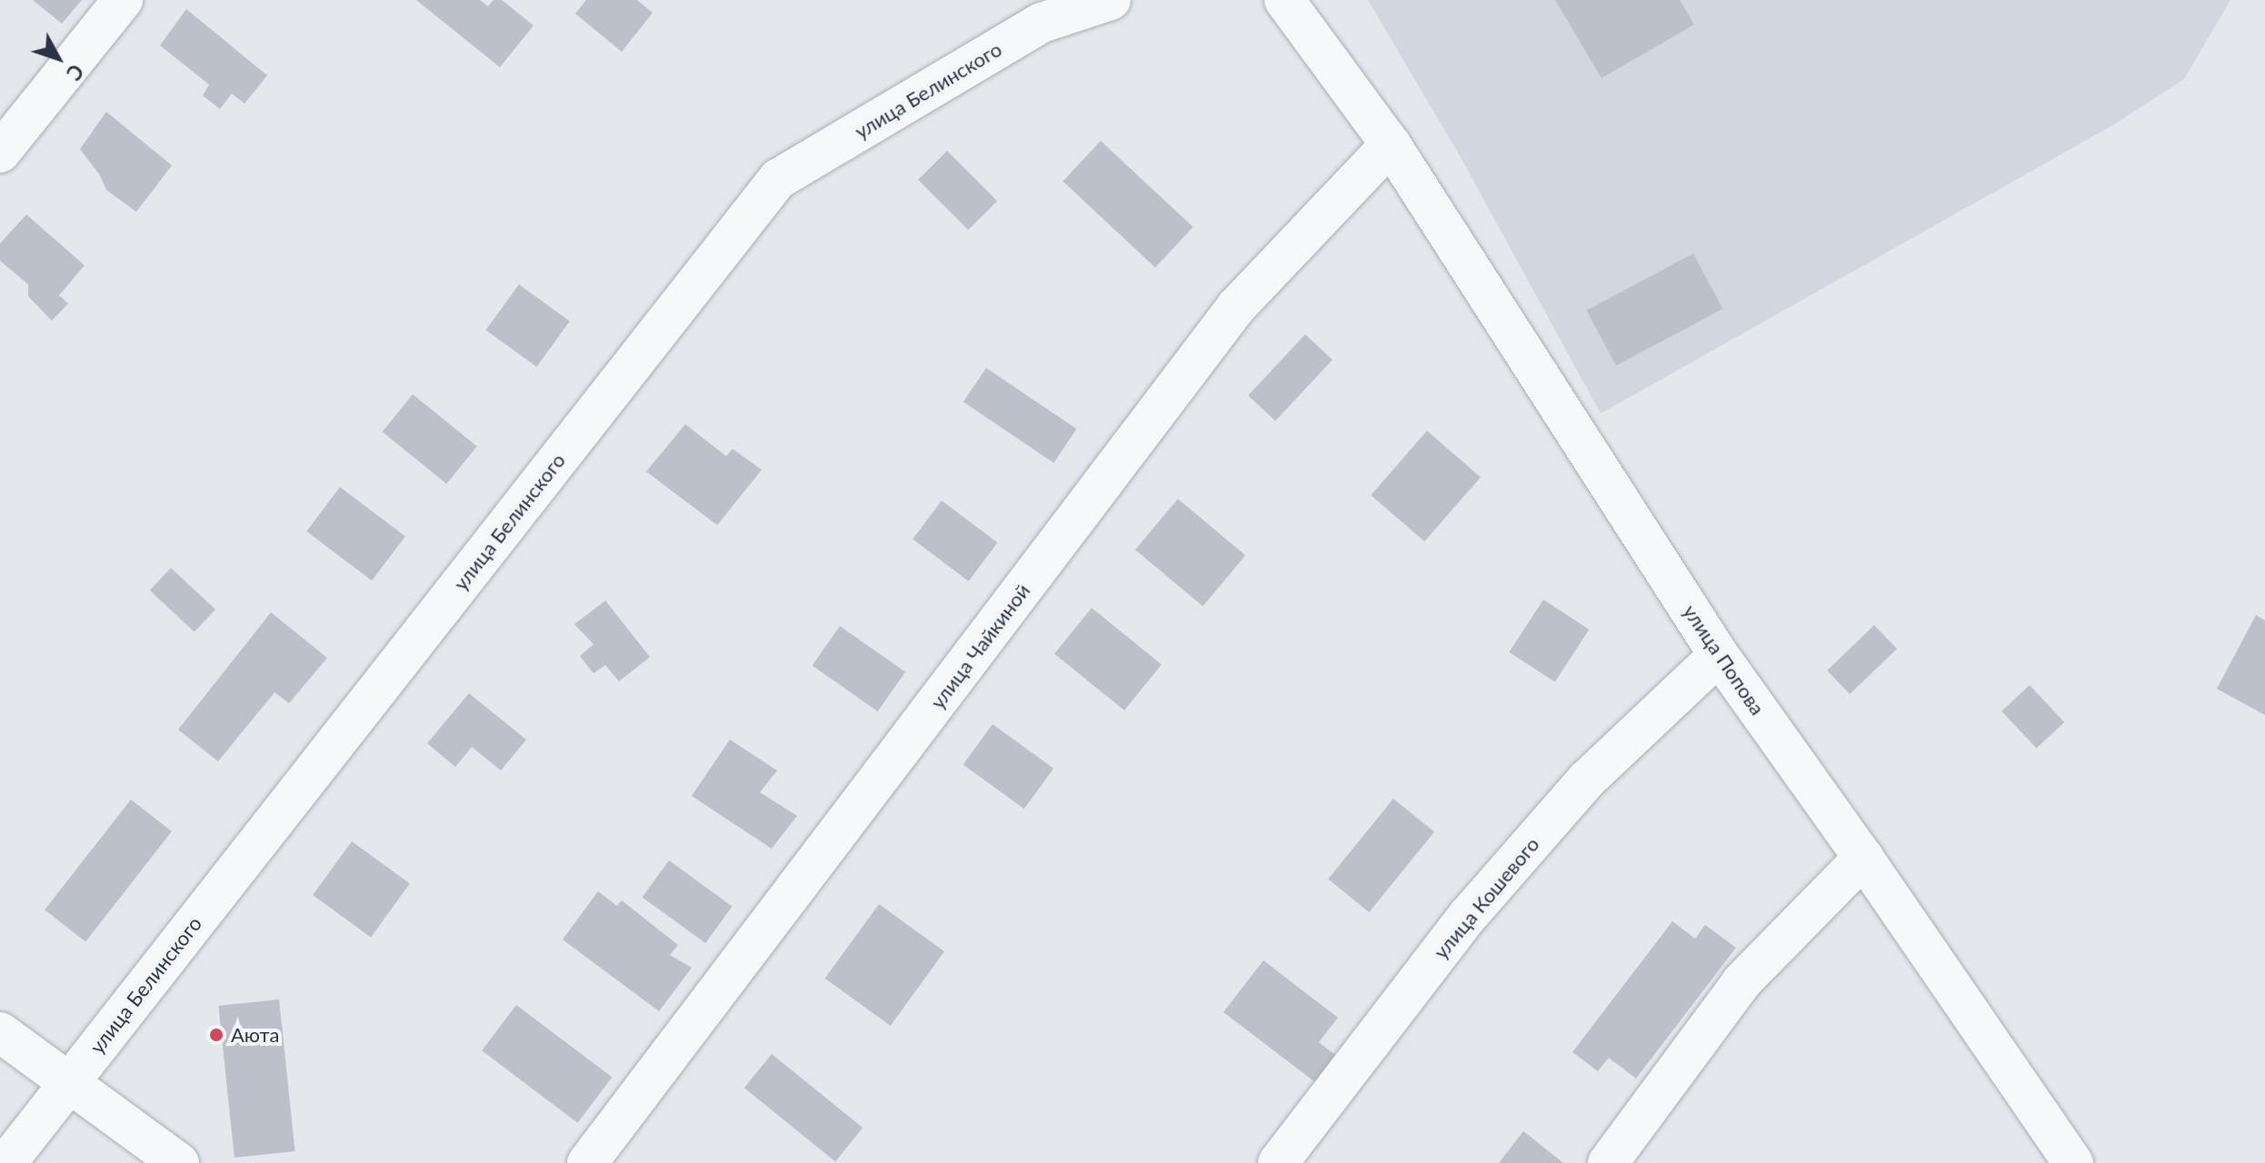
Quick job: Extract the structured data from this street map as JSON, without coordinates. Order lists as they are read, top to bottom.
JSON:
{
  "streets": {
    "street": [
      "улица Белинского",
      "улица Чайкиной",
      "улица Попова",
      "улица Кошевого"
    ]
  },
  "crossings": [
    ["улица Чайкиной", "улица Попова"],
    ["улица Попова", "улица Кошевого"]
  ],
  "places": ["Аюта"],
  "north": "bottom right"
}
